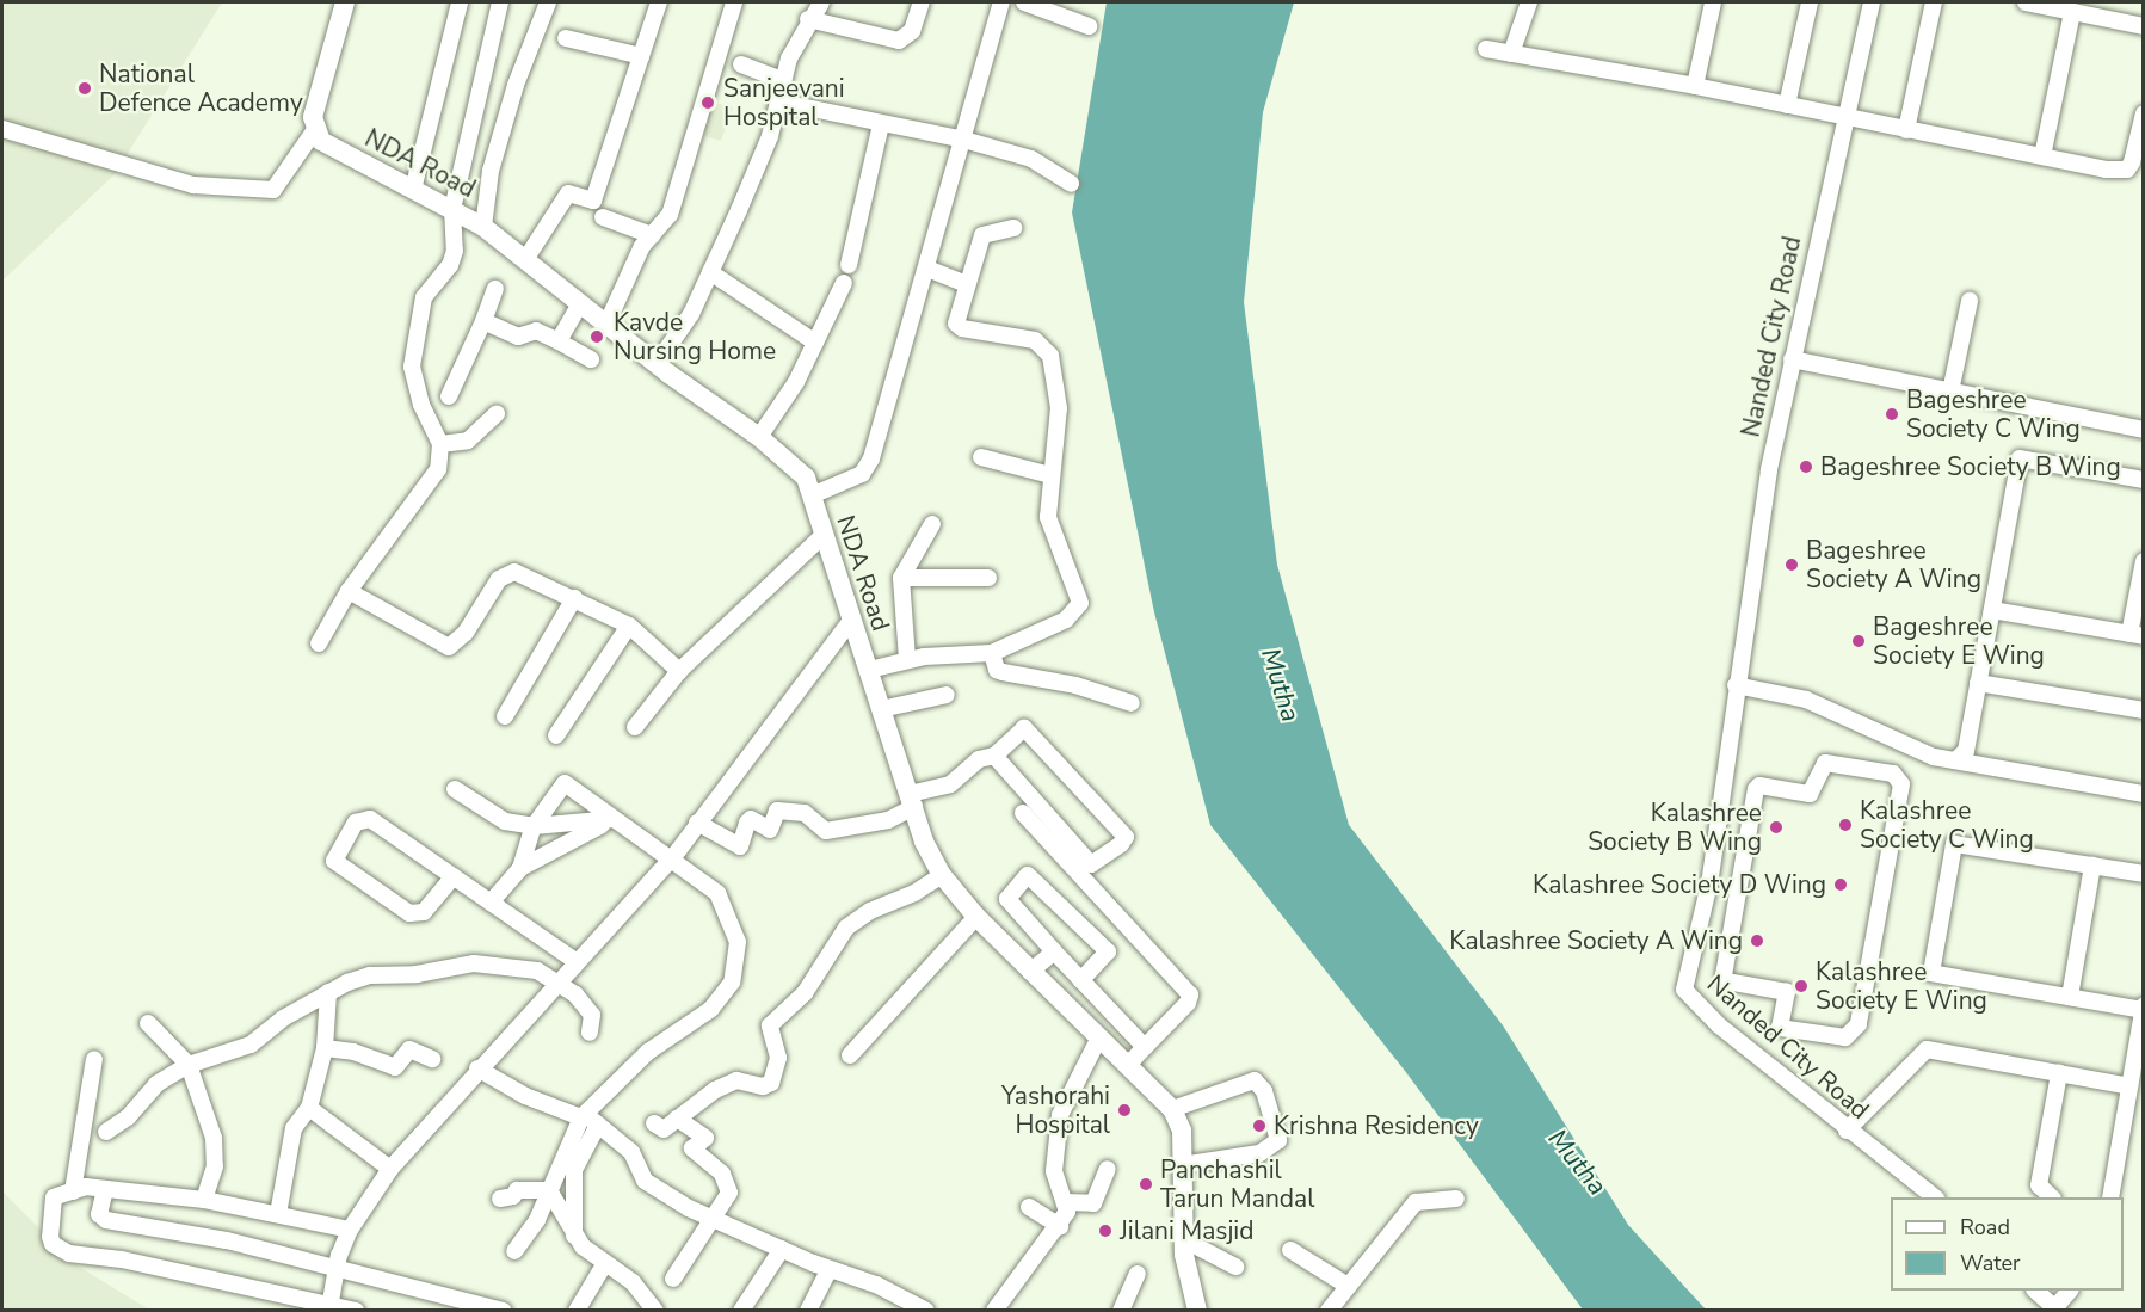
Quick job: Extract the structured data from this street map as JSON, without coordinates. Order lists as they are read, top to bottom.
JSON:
{
  "streets": {
    "main road": ["NDA Road"],
    "street": ["Nanded City Road"]
  },
  "water": ["Mutha"],
  "places": [
    "National Defence Academy",
    "Sanjeevani Hospital",
    "Kavde Nursing Home",
    "Bageshree Society C Wing",
    "Bageshree Society B Wing",
    "Bageshree Society A Wing",
    "Bageshree Society E Wing",
    "Kalashree Society C Wing",
    "Kalashree Society B Wing",
    "Kalashree Society D Wing",
    "Kalashree Society A Wing",
    "Kalashree Society E Wing",
    "Yashorahi Hospital",
    "Krishna Residency",
    "Panchashil Tarun Mandal",
    "Jilani Masjid"
  ],
  "legend": ["Road", "Water"]
}
